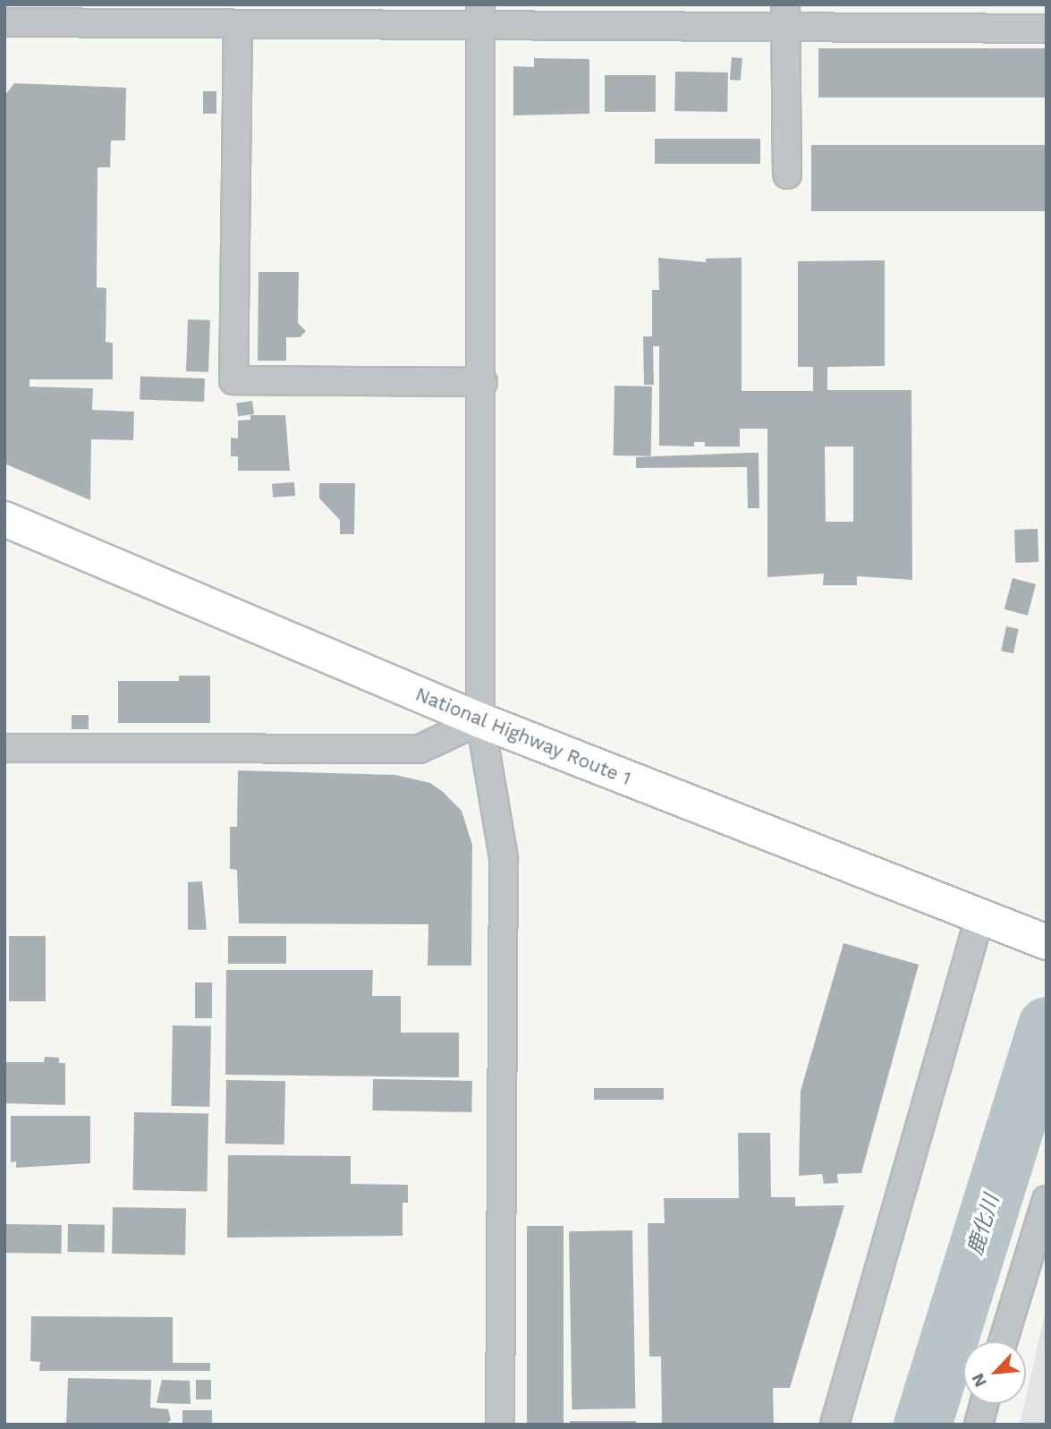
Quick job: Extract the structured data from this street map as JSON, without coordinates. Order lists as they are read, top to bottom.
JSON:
{
  "streets": {
    "highway": ["National Highway Route 1"]
  },
  "water": ["鹿化川"],
  "north": "bottom left"
}
